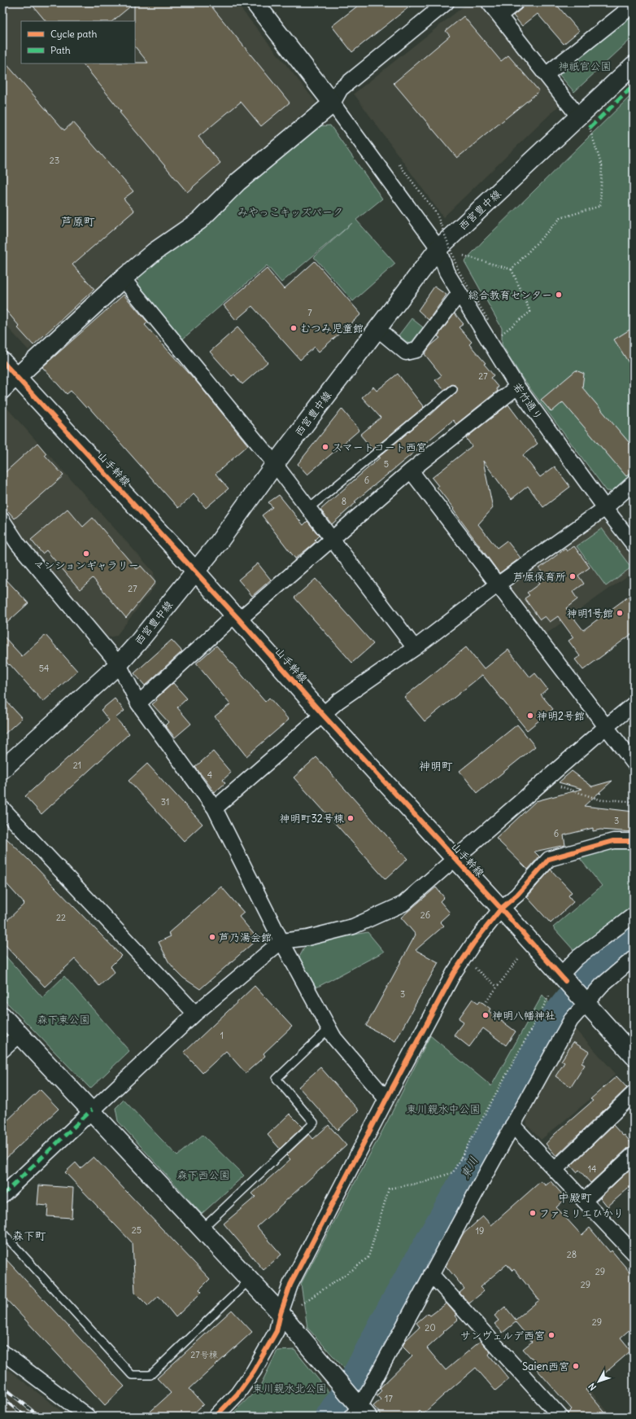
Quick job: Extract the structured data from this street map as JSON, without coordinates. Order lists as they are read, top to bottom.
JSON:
{
  "streets": {
    "street": ["西宮豊中線", "若竹通り", "山手幹線"]
  },
  "crossings": [
    ["西宮豊中線", "若竹通り"],
    ["西宮豊中線", "山手幹線"]
  ],
  "districts": [
    "芦原町",
    "神明町",
    "中殿町",
    "森下町"
  ],
  "water": ["東川"],
  "parks": [
    "神祇官公園",
    "みやっこキッズパーク",
    "森下東公園",
    "東川親水中公園",
    "森下西公園",
    "東川親水北公園"
  ],
  "places": [
    "総合教育センター",
    "むつみ児童館",
    "スマートコート西宮",
    "マンションギャラリー",
    "芦原保育所",
    "神明1号館",
    "神明2号館",
    "神明町32号棟",
    "芦乃湯会館",
    "神明八幡神社",
    "ファミリエひかり",
    "サンヴェルデ西宮",
    "Saien西宮"
  ],
  "house_numbers": [
    "23",
    "7",
    "27",
    "5",
    "6",
    "8",
    "27",
    "54",
    "21",
    "4",
    "31",
    "3",
    "6",
    "26",
    "22",
    "3",
    "1",
    "14",
    "25",
    "19",
    "28",
    "29",
    "29",
    "29",
    "20",
    "27号棟",
    "17"
  ],
  "legend": ["Cycle path", "Path"],
  "north": "bottom left"
}
